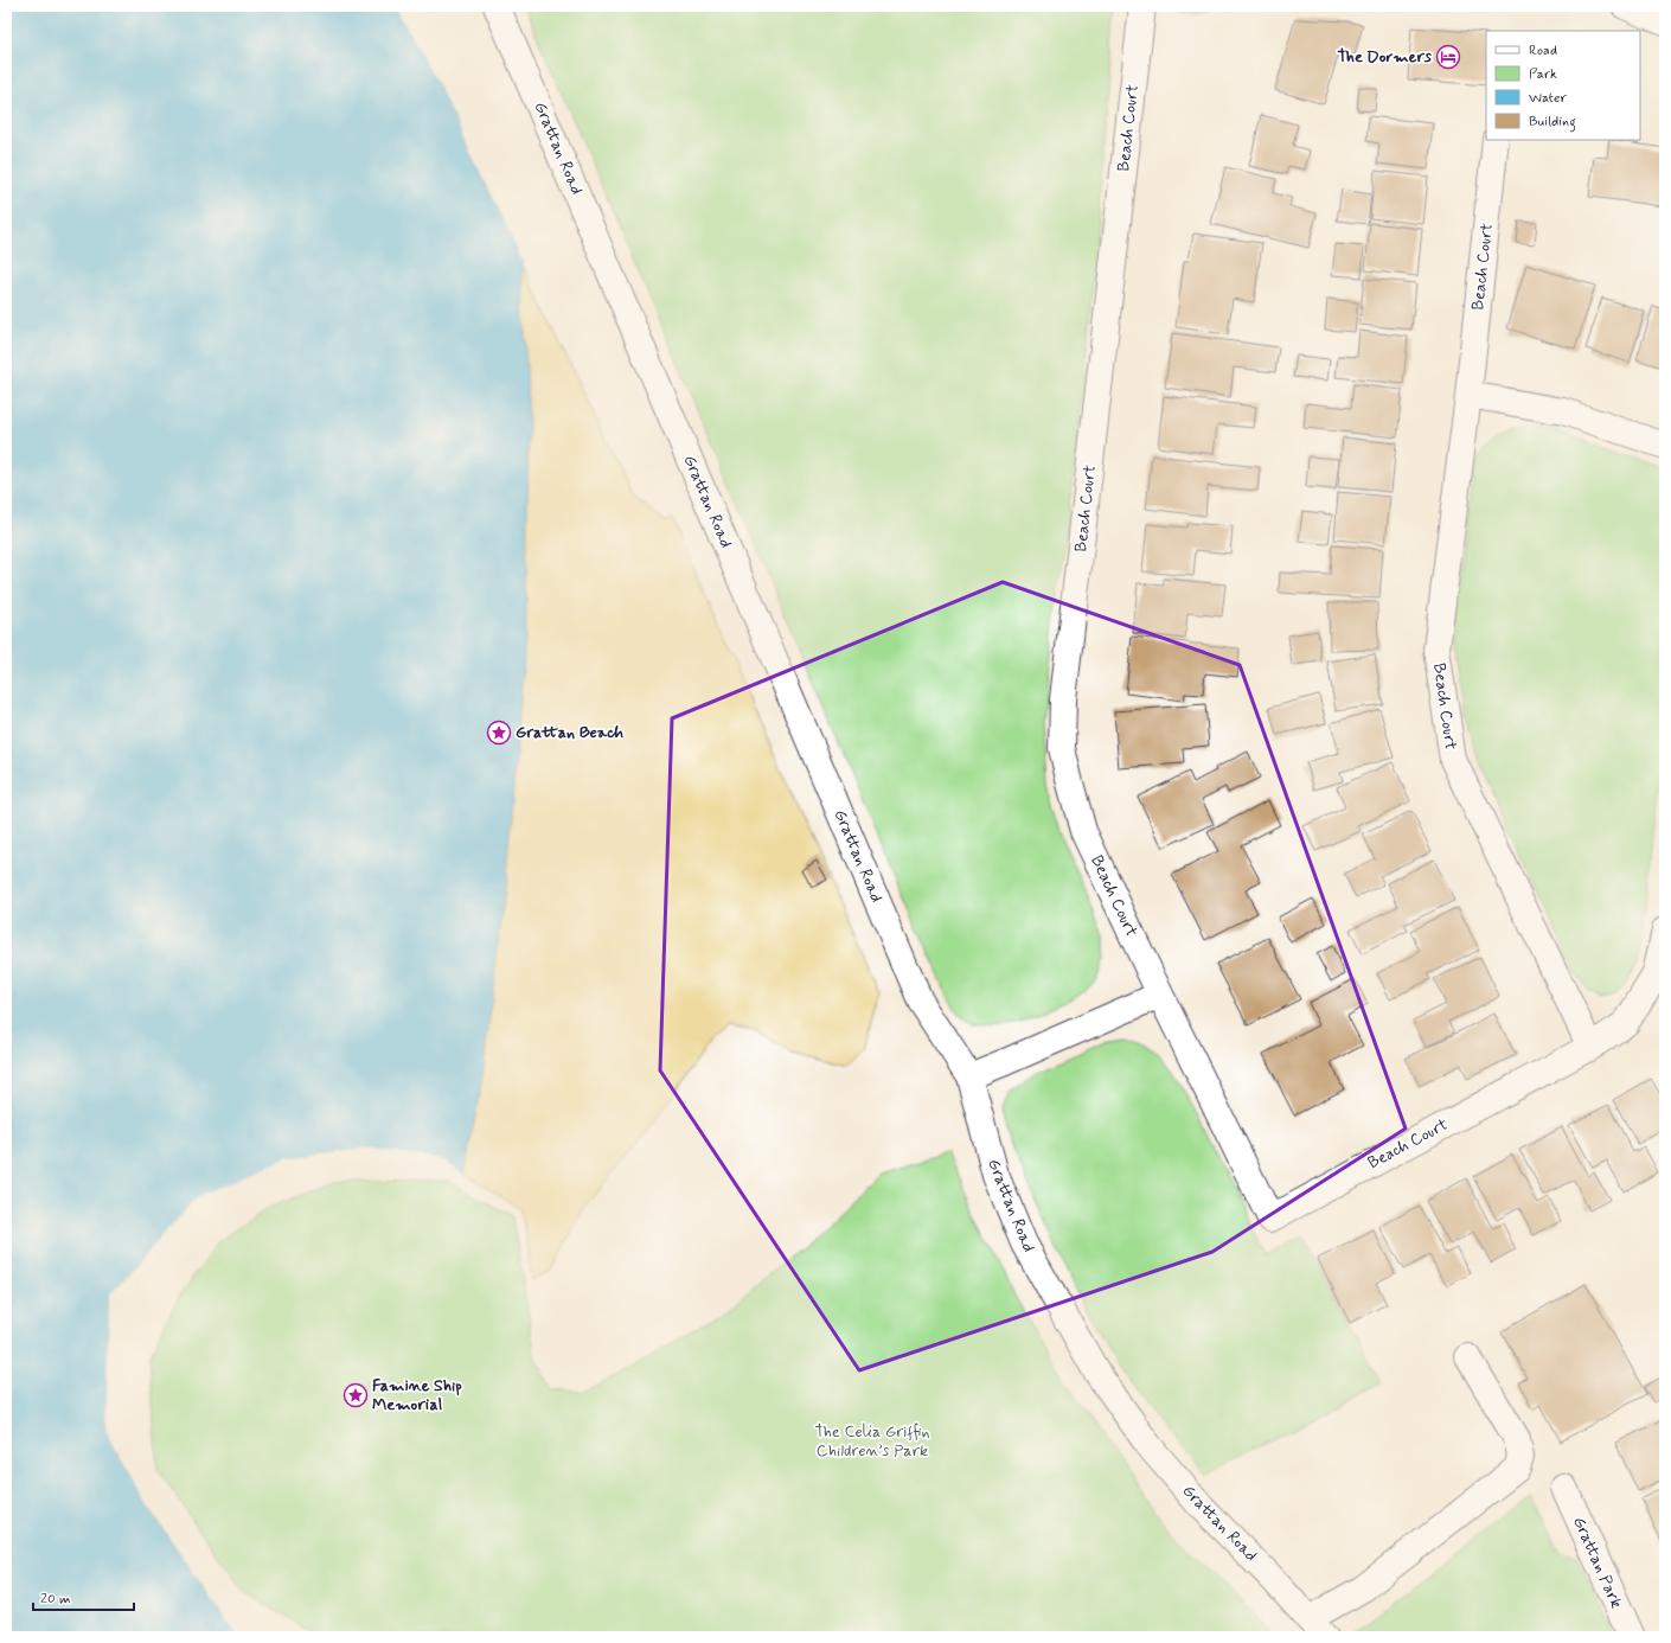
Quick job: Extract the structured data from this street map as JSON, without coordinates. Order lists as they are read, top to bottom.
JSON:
{
  "streets": {
    "street": ["Beach Court", "Grattan Road", "Grattan Park"]
  },
  "parks": ["The Celia Griffin Children’s Park"],
  "places": {
    "hotel": ["The Dormers"],
    "place": ["Grattan Beach", "Famine Ship Memorial"]
  },
  "legend": [
    "Road",
    "Park",
    "Water",
    "Building"
  ],
  "scale_bar": "20 m"
}
